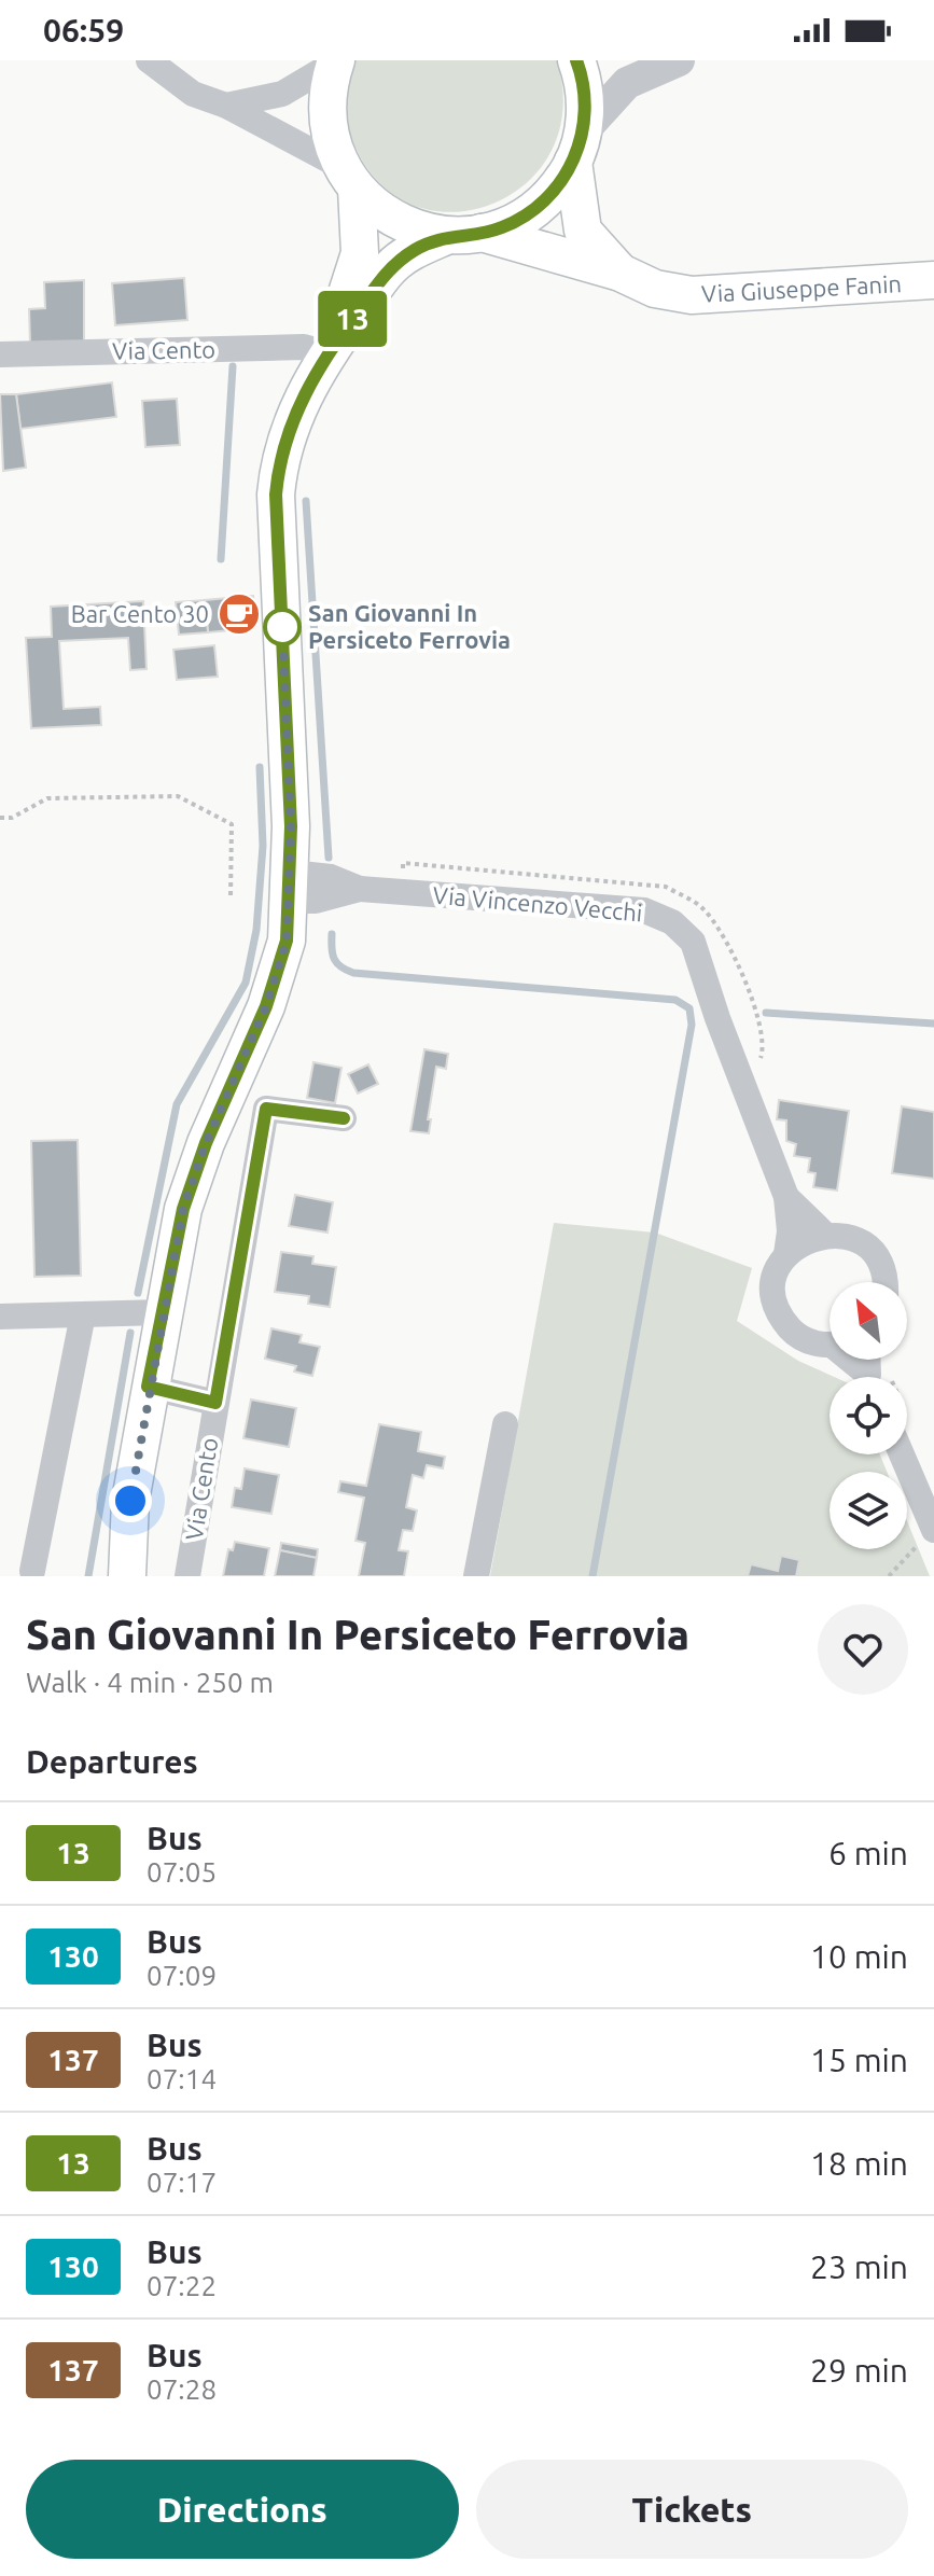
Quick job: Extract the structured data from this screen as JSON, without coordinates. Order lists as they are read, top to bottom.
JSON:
{
  "streets": {
    "main road": ["Via Giuseppe Fanin"],
    "street": ["Via Cento", "Via Vincenzo Vecchi"]
  },
  "places": {
    "cafe": ["Bar Cento 30"],
    "other": ["San Giovanni In Persiceto Ferrovia"]
  },
  "lines": ["bus line 13"],
  "north": "top left",
  "page": {
    "status": "06:59",
    "on_map": "13",
    "heading": [
      ["San Giovanni In Persiceto Ferrovia", "Walk · 4 min · 250 m"],
      "Departures"
    ],
    "list": [
      {
        "mark": "13",
        "name": "Bus",
        "note": "07:05",
        "value": "6 min"
      },
      {
        "mark": "130",
        "name": "Bus",
        "note": "07:09",
        "value": "10 min"
      },
      {
        "mark": "137",
        "name": "Bus",
        "note": "07:14",
        "value": "15 min"
      },
      {
        "mark": "13",
        "name": "Bus",
        "note": "07:17",
        "value": "18 min"
      },
      {
        "mark": "130",
        "name": "Bus",
        "note": "07:22",
        "value": "23 min"
      },
      {
        "mark": "137",
        "name": "Bus",
        "note": "07:28",
        "value": "29 min"
      }
    ],
    "buttons": ["Directions", "Tickets"]
  }
}
